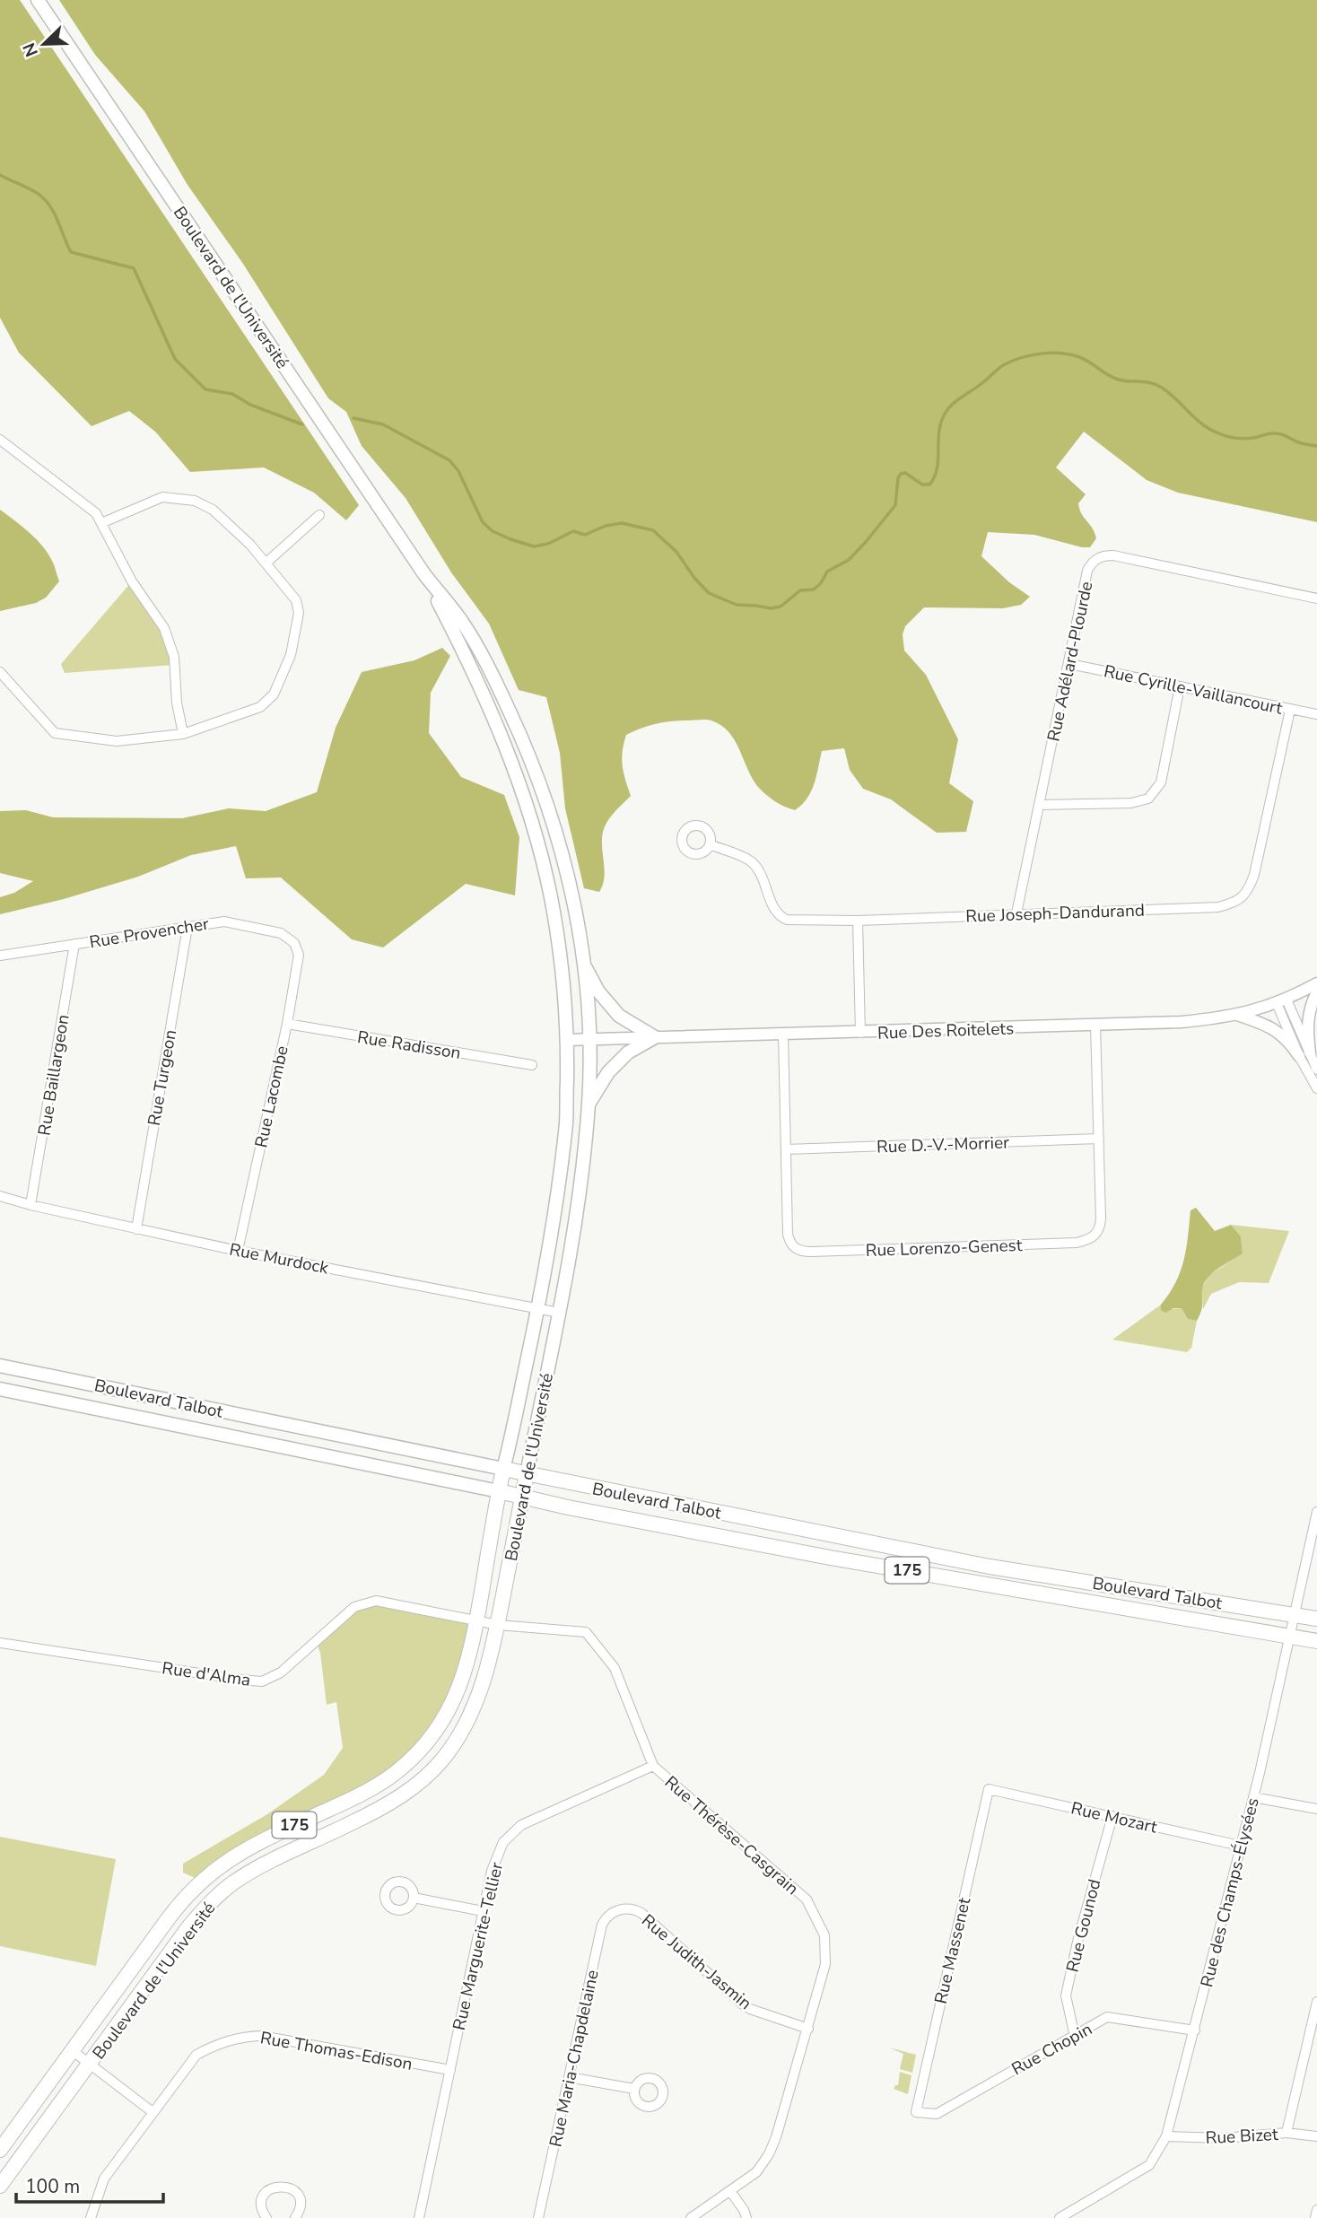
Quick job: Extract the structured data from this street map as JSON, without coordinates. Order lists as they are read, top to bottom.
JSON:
{
  "streets": {
    "main road": ["Boulevard de l'Université", "Boulevard Talbot", "175"],
    "street": [
      "Rue Adélard-Plourde",
      "Rue Cyrille-Vaillancourt",
      "Rue Joseph-Dandurand",
      "Rue Provencher",
      "Rue Des Roitelets",
      "Rue Radisson",
      "Rue Baillargeon",
      "Rue Turgeon",
      "Rue Lacombe",
      "Rue D.-V.-Morrier",
      "Rue Lorenzo-Genest",
      "Rue Murdock",
      "Rue d'Alma",
      "Rue Mozart",
      "Rue Thérèse-Casgrain",
      "Rue des Champs-Élysées",
      "Rue Gounod",
      "Rue Marguerite-Tellier",
      "Rue Massenet",
      "Rue Judith-Jasmin",
      "Rue Chopin",
      "Rue Thomas-Edison",
      "Rue Maria-Chapdelaine",
      "Rue Bizet"
    ]
  },
  "crossings": [
    ["Boulevard de l'Université", "Rue Des Roitelets"],
    ["Boulevard de l'Université", "Rue Murdock"],
    ["Boulevard de l'Université", "Boulevard Talbot"],
    ["Boulevard de l'Université", "Rue d'Alma"],
    ["Boulevard de l'Université", "Rue Thérèse-Casgrain"],
    ["Rue Adélard-Plourde", "Rue Cyrille-Vaillancourt"],
    ["Rue Adélard-Plourde", "Rue Joseph-Dandurand"],
    ["Rue Cyrille-Vaillancourt", "Rue Joseph-Dandurand"],
    ["Rue Provencher", "Rue Baillargeon"],
    ["Rue Provencher", "Rue Turgeon"],
    ["Rue Provencher", "Rue Lacombe"],
    ["Rue Des Roitelets", "Rue Lorenzo-Genest"],
    ["Rue Radisson", "Rue Lacombe"],
    ["Rue Baillargeon", "Rue Murdock"],
    ["Rue Turgeon", "Rue Murdock"],
    ["Rue Lacombe", "Rue Murdock"],
    ["Rue D.-V.-Morrier", "Rue Lorenzo-Genest"],
    ["Boulevard Talbot", "Rue des Champs-Élysées"],
    ["Rue d'Alma", "Rue Thérèse-Casgrain"],
    ["Rue Mozart", "Rue des Champs-Élysées"],
    ["Rue Mozart", "Rue Gounod"],
    ["Rue Mozart", "Rue Massenet"],
    ["Rue Thérèse-Casgrain", "Rue Marguerite-Tellier"],
    ["Rue Thérèse-Casgrain", "Rue Judith-Jasmin"],
    ["Rue des Champs-Élysées", "Rue Chopin"],
    ["Rue des Champs-Élysées", "Rue Bizet"],
    ["Rue Gounod", "Rue Chopin"],
    ["Rue Marguerite-Tellier", "Rue Thomas-Edison"],
    ["Rue Massenet", "Rue Chopin"],
    ["Rue Judith-Jasmin", "Rue Maria-Chapdelaine"]
  ],
  "scale_bar": "100 m",
  "north": "bottom left"
}
